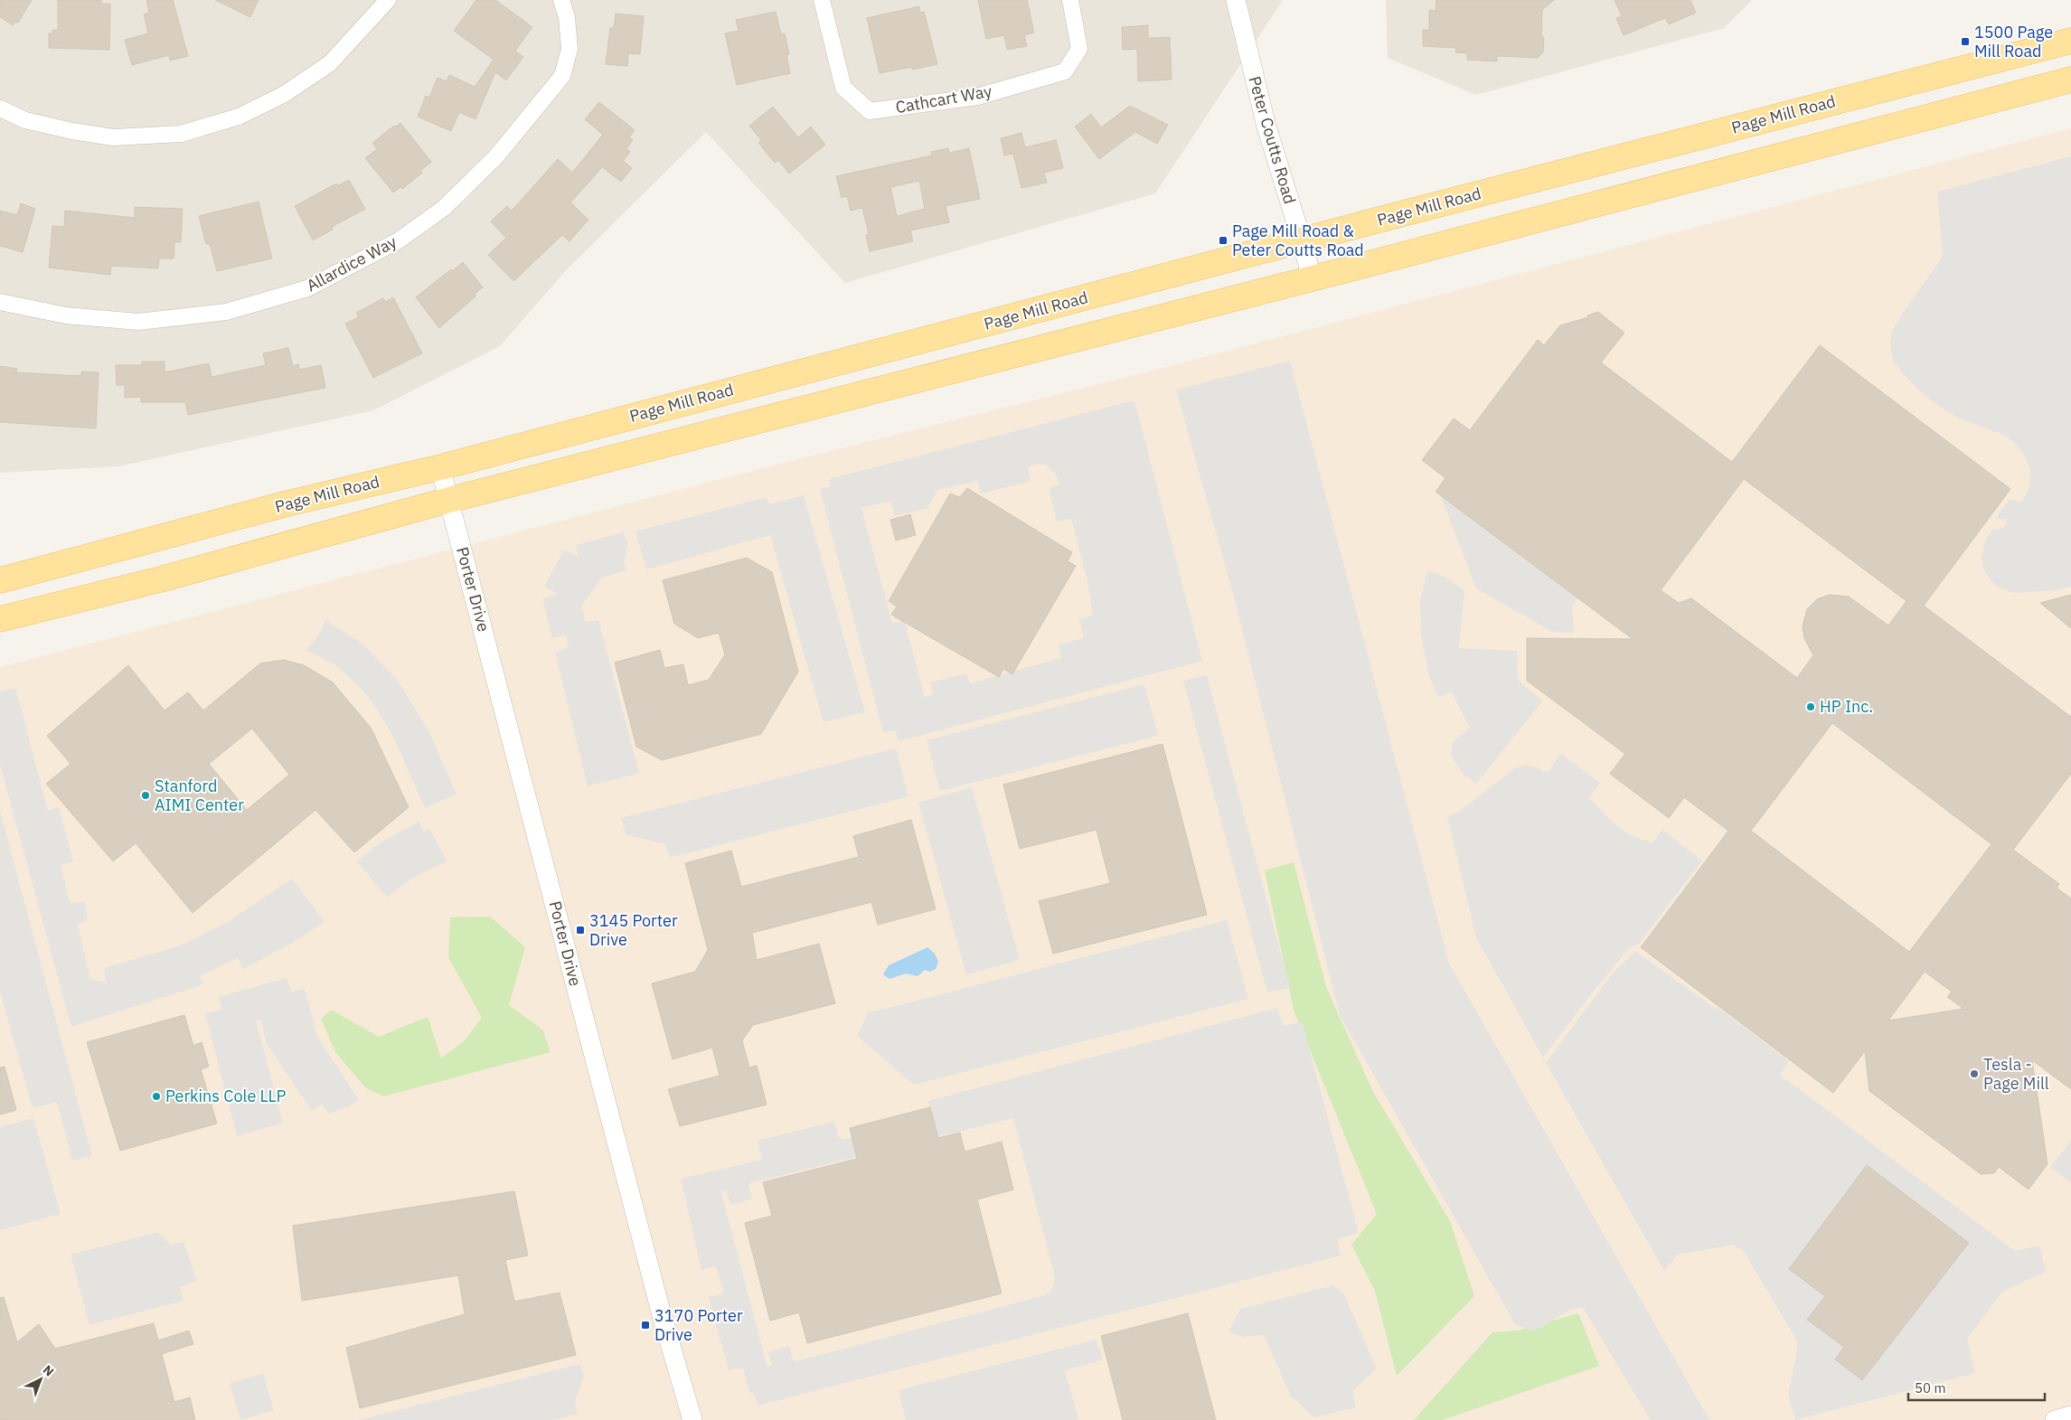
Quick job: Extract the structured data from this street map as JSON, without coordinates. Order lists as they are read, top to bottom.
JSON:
{
  "streets": {
    "main road": ["Page Mill Road"],
    "street": [
      "Cathcart Way",
      "Peter Coutts Road",
      "Allardice Way",
      "Porter Drive"
    ]
  },
  "crossings": [
    ["Page Mill Road", "Peter Coutts Road"],
    ["Page Mill Road", "Porter Drive"]
  ],
  "places": {
    "transit": [
      "1500 Page Mill Road",
      "Page Mill Road & Peter Coutts Road",
      "3145 Porter Drive",
      "3170 Porter Drive"
    ],
    "other": [
      "HP Inc.",
      "Stanford AIMI Center",
      "Tesla - Page Mill",
      "Perkins Cole LLP"
    ]
  },
  "scale_bar": "50 m",
  "north": "top right"
}
